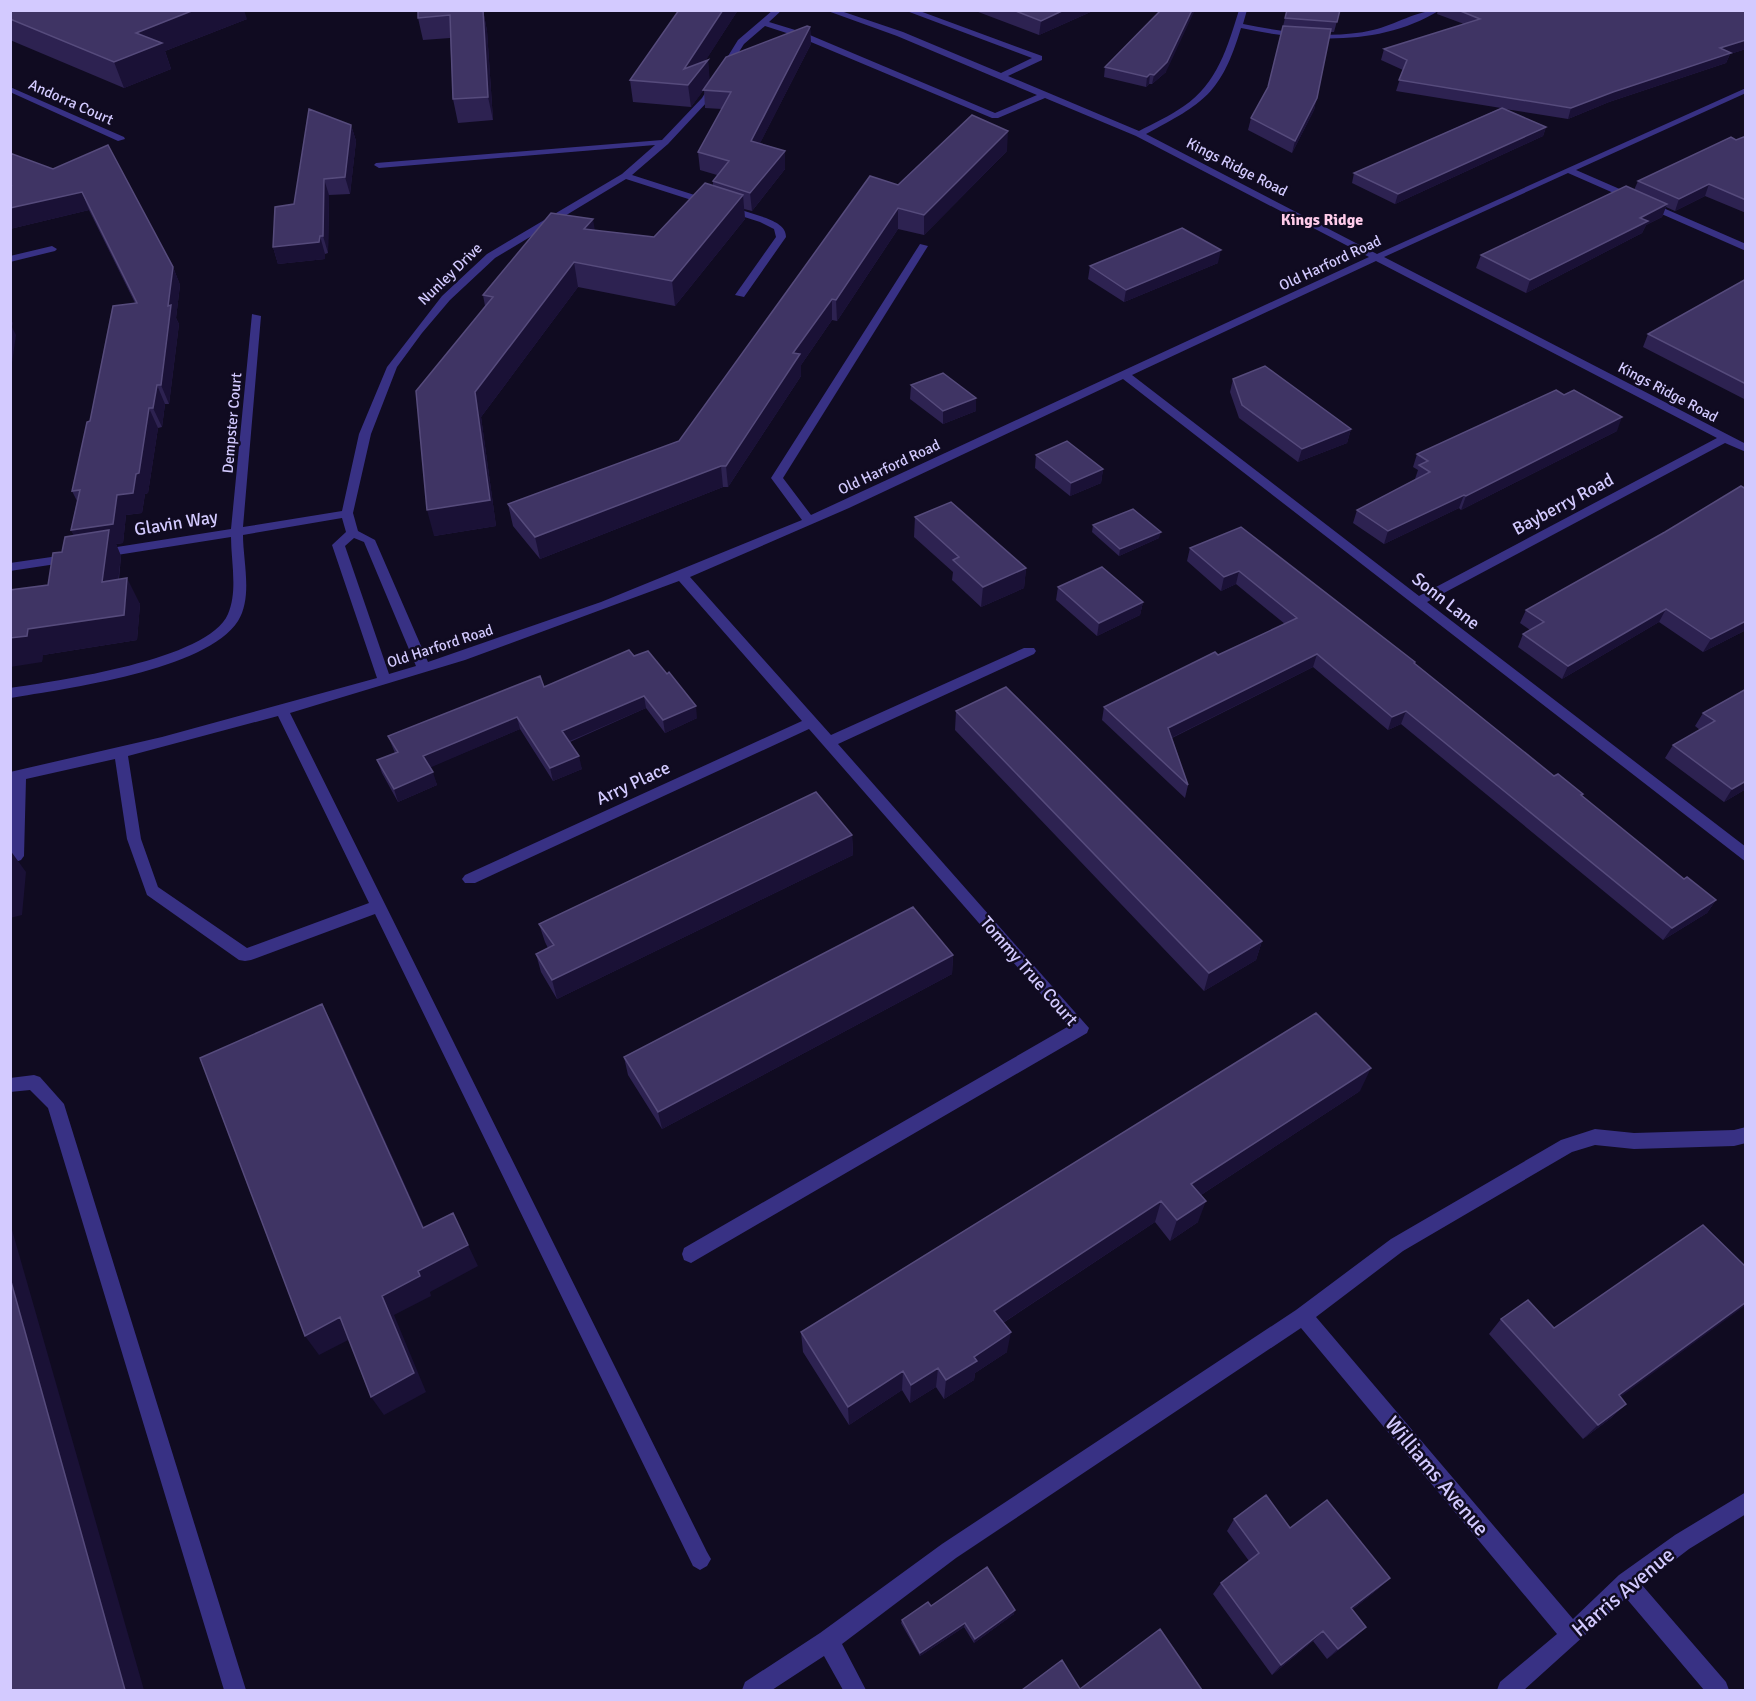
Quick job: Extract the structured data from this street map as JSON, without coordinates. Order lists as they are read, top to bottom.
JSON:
{
  "streets": {
    "street": [
      "Andorra Court",
      "Kings Ridge Road",
      "Old Harford Road",
      "Nunley Drive",
      "Dempster Court",
      "Bayberry Road",
      "Glavin Way",
      "Sonn Lane",
      "Arry Place",
      "Tommy True Court",
      "Williams Avenue",
      "Harris Avenue"
    ]
  },
  "crossings": [
    ["Kings Ridge Road", "Old Harford Road"],
    ["Kings Ridge Road", "Bayberry Road"],
    ["Old Harford Road", "Sonn Lane"],
    ["Old Harford Road", "Tommy True Court"],
    ["Nunley Drive", "Glavin Way"],
    ["Dempster Court", "Glavin Way"],
    ["Bayberry Road", "Sonn Lane"],
    ["Arry Place", "Tommy True Court"],
    ["Williams Avenue", "Harris Avenue"]
  ],
  "districts": ["Kings Ridge"]
}
